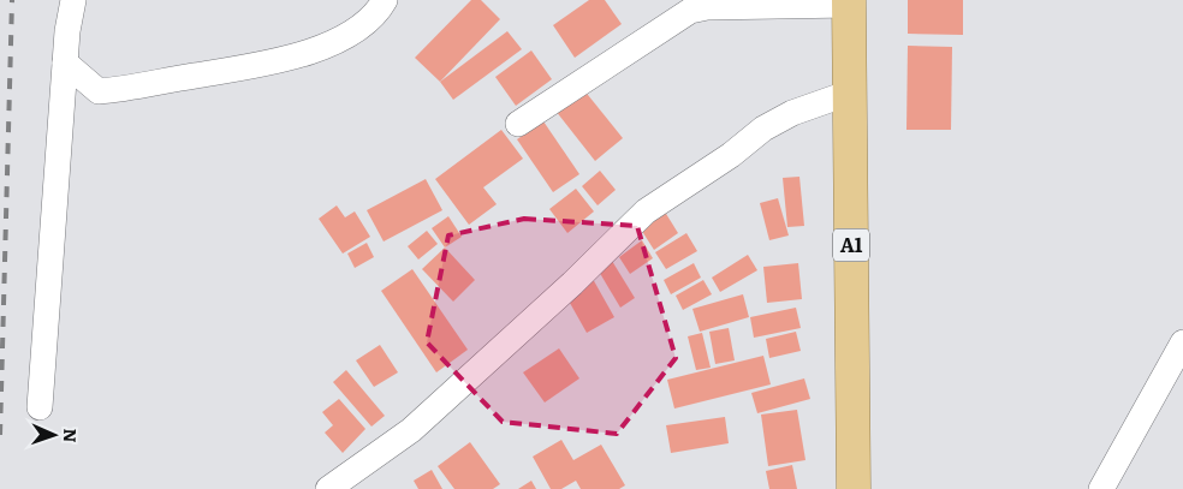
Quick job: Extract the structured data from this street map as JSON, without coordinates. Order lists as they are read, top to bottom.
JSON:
{
  "streets": {
    "highway": ["A1"]
  },
  "north": "right"
}
